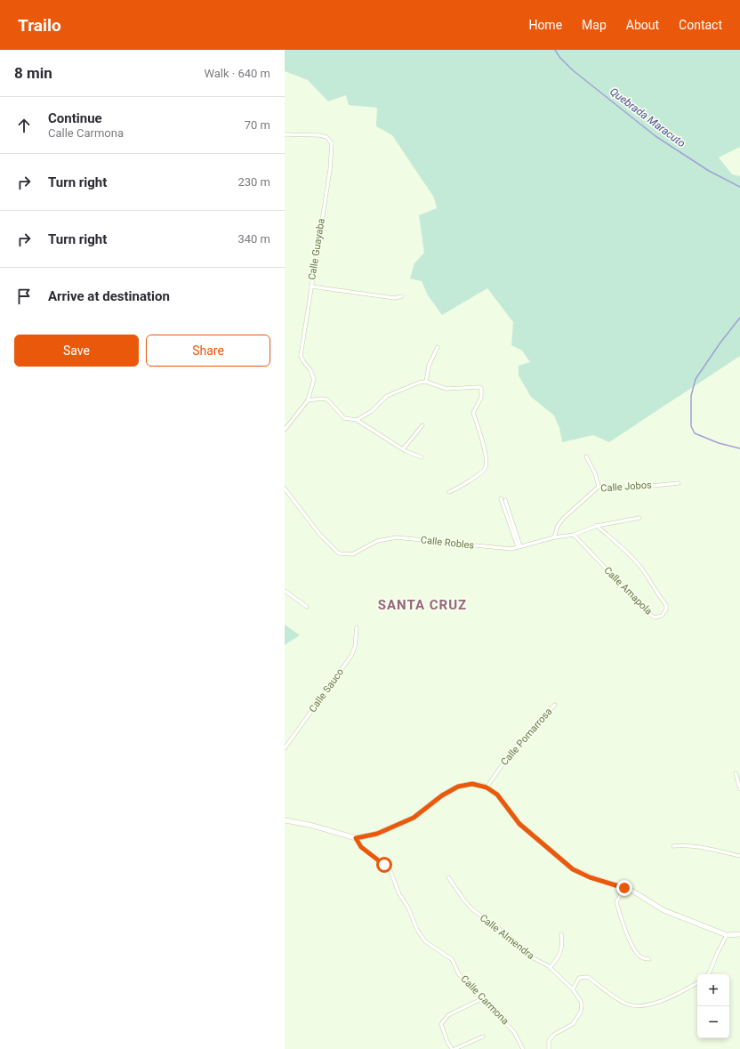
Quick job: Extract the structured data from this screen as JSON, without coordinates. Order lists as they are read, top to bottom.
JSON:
{
  "streets": {
    "street": [
      "Calle Guayaba",
      "Calle Jobos",
      "Calle Robles",
      "Calle Amapola",
      "Calle Sauco",
      "Calle Pomarrosa",
      "Calle Almendra",
      "Calle Carmona"
    ]
  },
  "crossings": [
    ["Calle Jobos", "Calle Robles"],
    ["Calle Robles", "Calle Amapola"]
  ],
  "districts": ["SANTA CRUZ"],
  "water": ["Quebrada Maracuto"],
  "page": {
    "header": "Trailo",
    "nav": [
      "Home",
      "Map",
      "About",
      "Contact"
    ],
    "heading": ["8 min", "Walk · 640 m"],
    "list": [
      ["Continue", "Calle Carmona", "70 m"],
      ["Turn right", "230 m"],
      ["Turn right", "340 m"],
      "Arrive at destination"
    ],
    "buttons": ["Save", "Share"],
    "map_buttons": ["+", "−"]
  }
}
